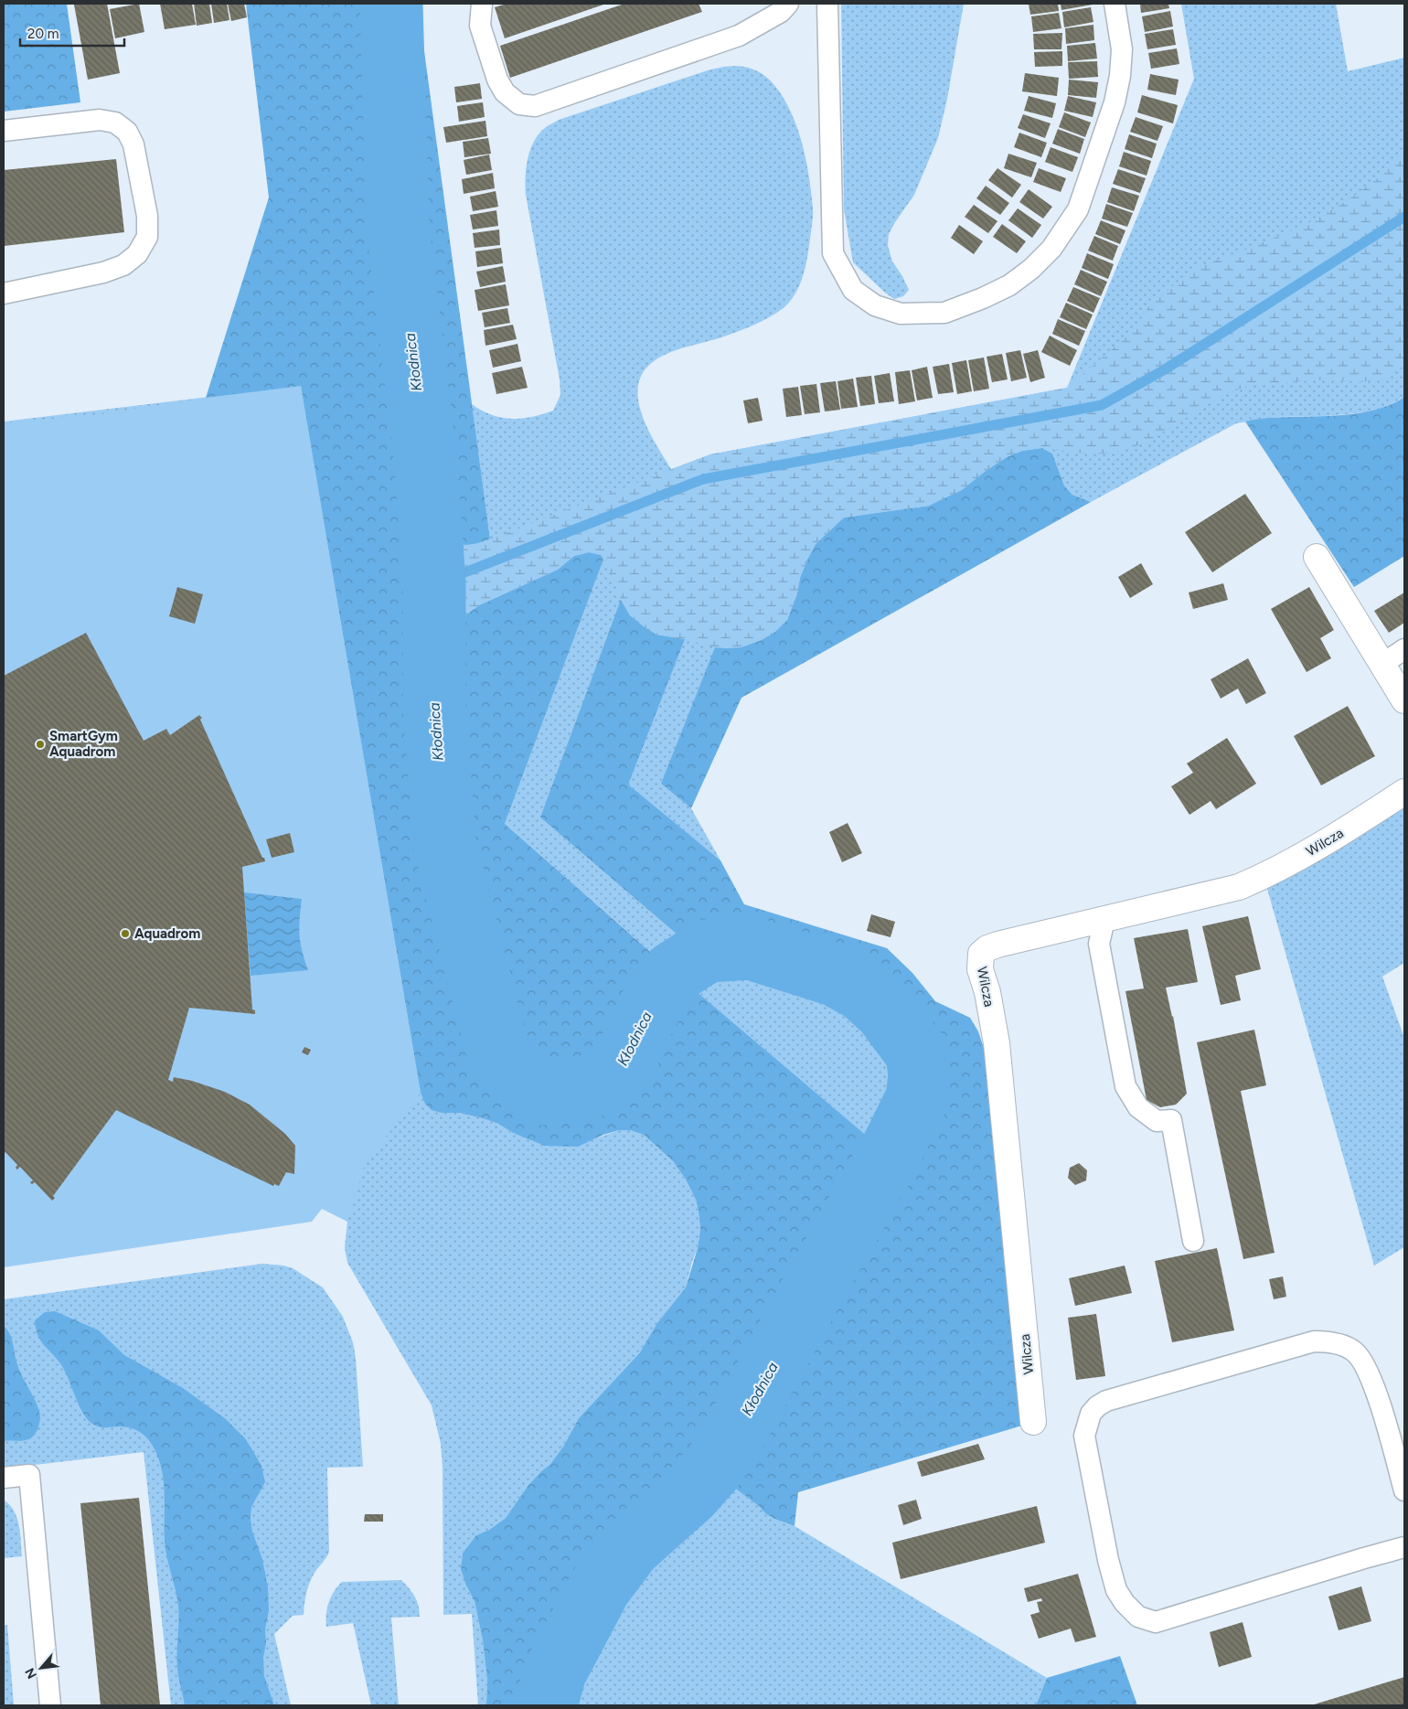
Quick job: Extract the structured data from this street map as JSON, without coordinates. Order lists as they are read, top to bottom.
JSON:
{
  "streets": {
    "street": ["Wilcza"]
  },
  "water": ["Kłodnica"],
  "places": ["SmartGym Aquadrom", "Aquadrom"],
  "scale_bar": "20 m",
  "north": "bottom left"
}
